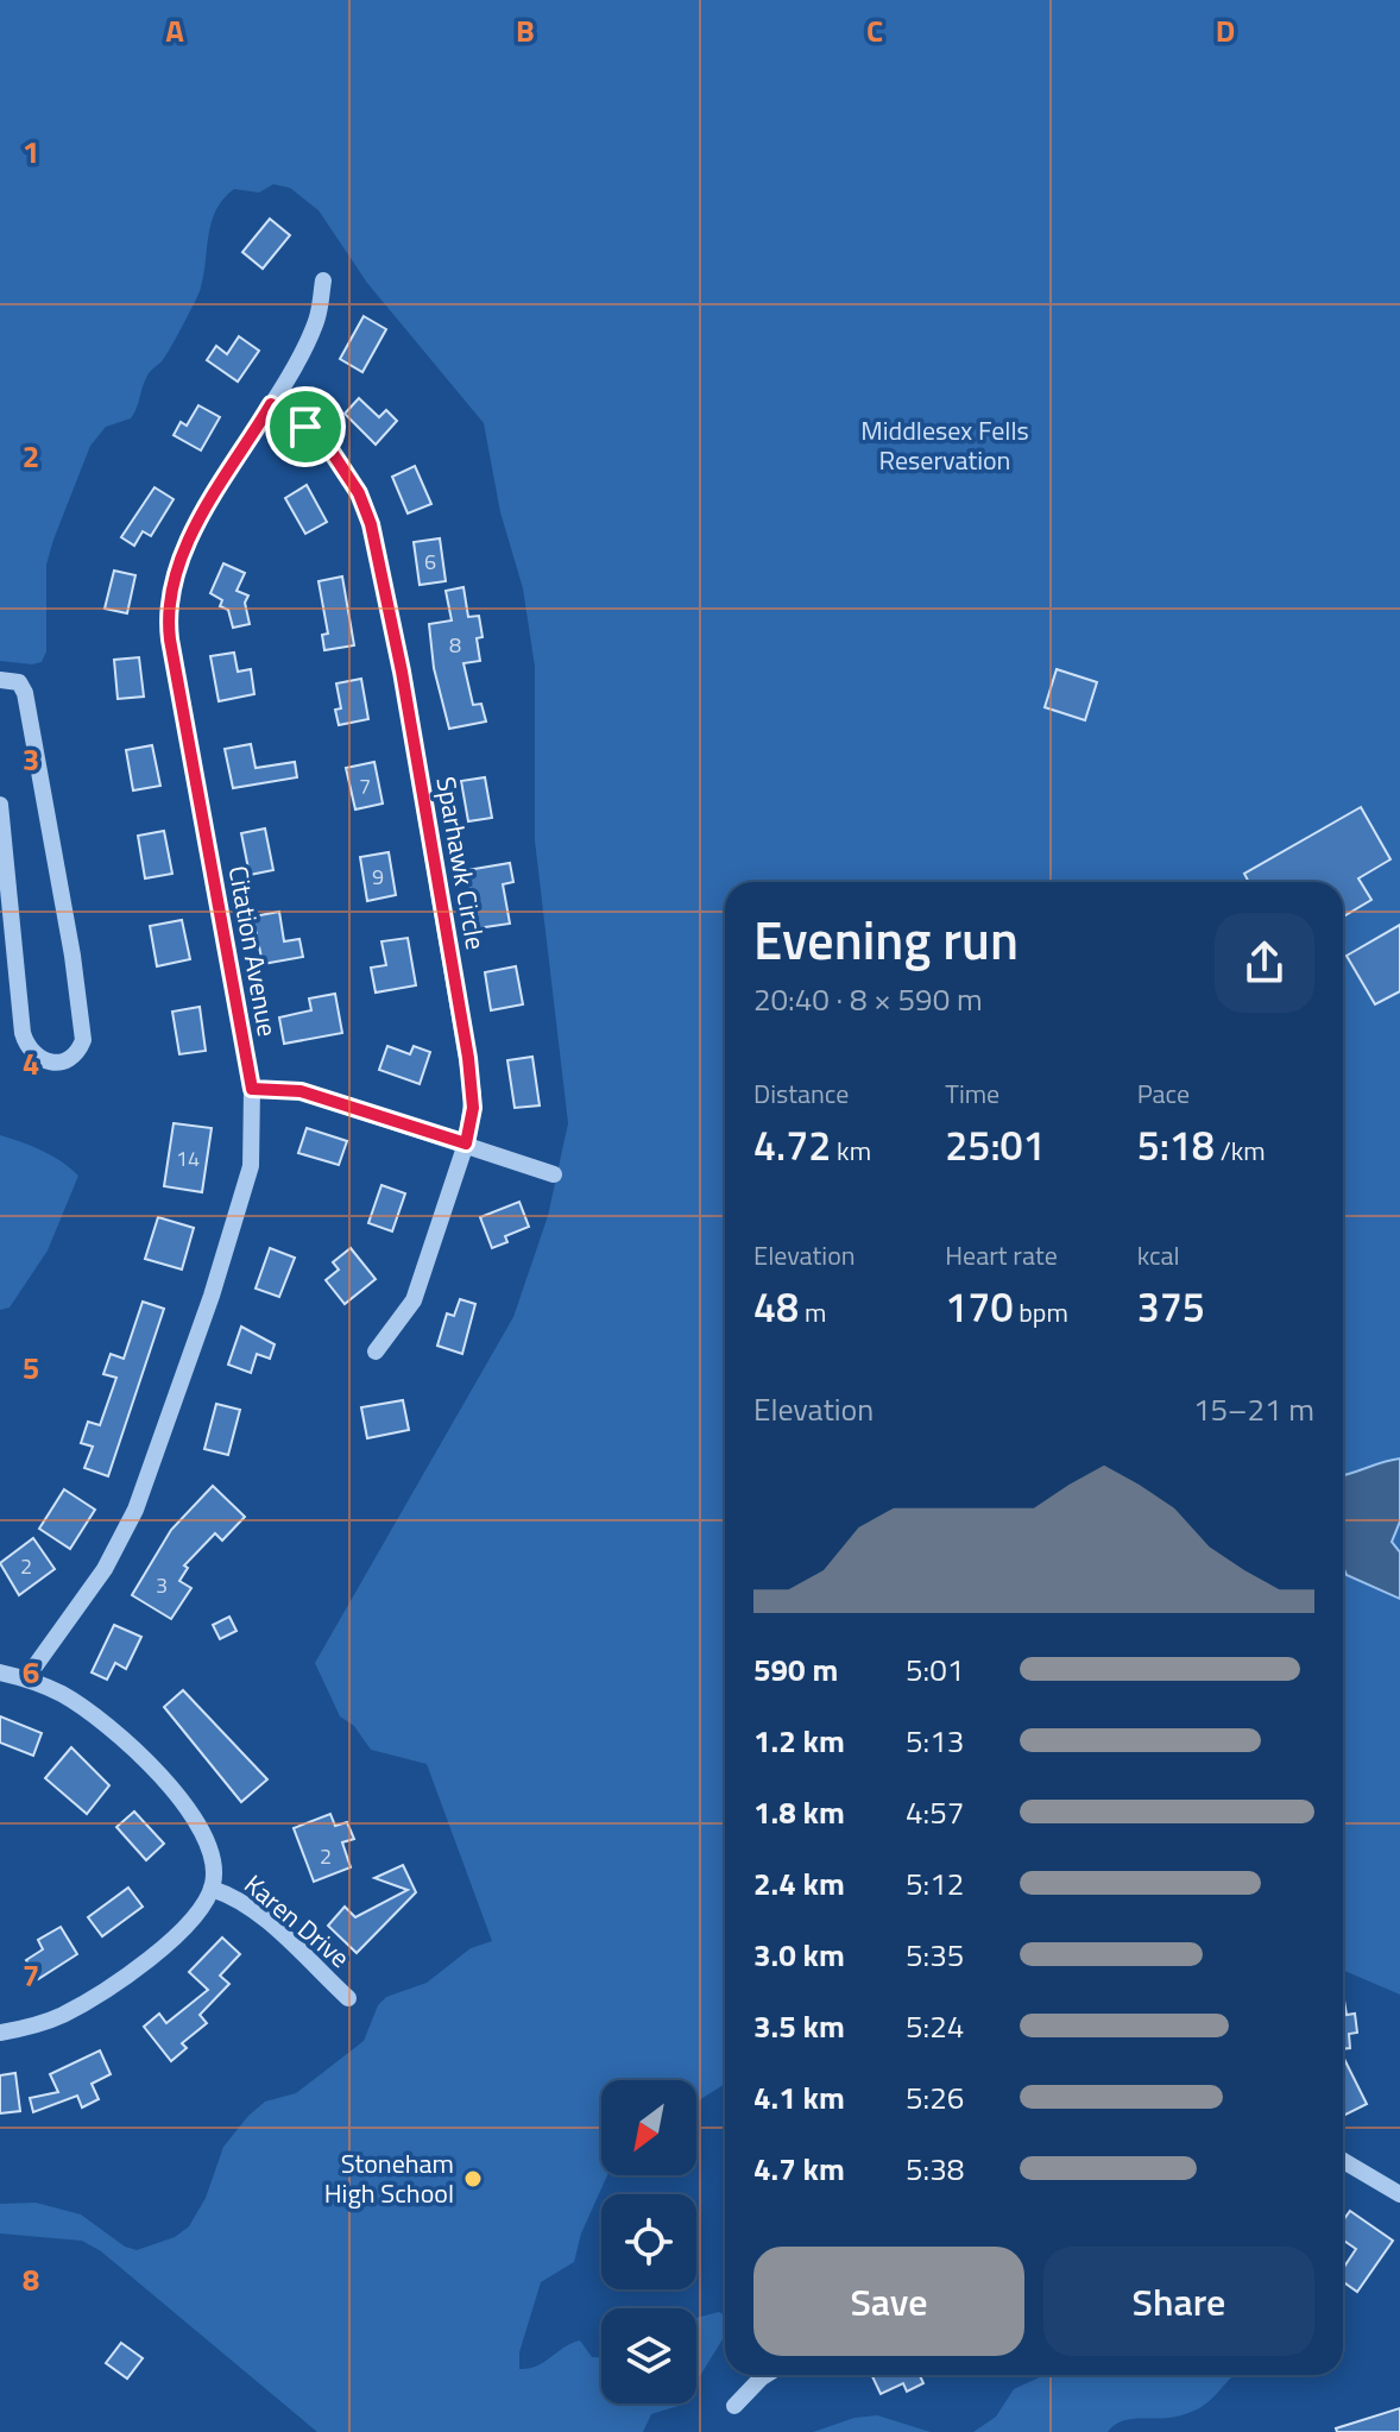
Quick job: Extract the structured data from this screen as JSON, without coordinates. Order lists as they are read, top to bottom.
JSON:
{
  "streets": {
    "street": ["Sparhawk Circle", "Citation Avenue", "Karen Drive"]
  },
  "crossings": [
    ["Sparhawk Circle", "Citation Avenue"]
  ],
  "parks": ["Middlesex Fells Reservation"],
  "places": ["Stoneham High School"],
  "house_numbers": [
    "6",
    "8",
    "7",
    "9",
    "14",
    "2",
    "3",
    "2"
  ],
  "north": "bottom left",
  "page": {
    "heading": ["Evening run", "20:40 · 8 × 590 m"],
    "stats": [
      ["Distance", "4.72 km"],
      ["Time", "25:01"],
      ["Pace", "5:18 /km"],
      ["Elevation", "48 m"],
      ["Heart rate", "170 bpm"],
      ["kcal", "375"]
    ],
    "chart": ["Elevation", "15–21 m"],
    "list": [
      {
        "name": "590 m",
        "note": "5:01"
      },
      {
        "name": "1.2 km",
        "note": "5:13"
      },
      {
        "name": "1.8 km",
        "note": "4:57"
      },
      {
        "name": "2.4 km",
        "note": "5:12"
      },
      {
        "name": "3.0 km",
        "note": "5:35"
      },
      {
        "name": "3.5 km",
        "note": "5:24"
      },
      {
        "name": "4.1 km",
        "note": "5:26"
      },
      {
        "name": "4.7 km",
        "note": "5:38"
      }
    ],
    "buttons": ["Save", "Share"]
  },
  "grid": {
    "columns": [
      "A",
      "B",
      "C",
      "D"
    ],
    "rows": [
      "1",
      "2",
      "3",
      "4",
      "5",
      "6",
      "7",
      "8"
    ]
  }
}
